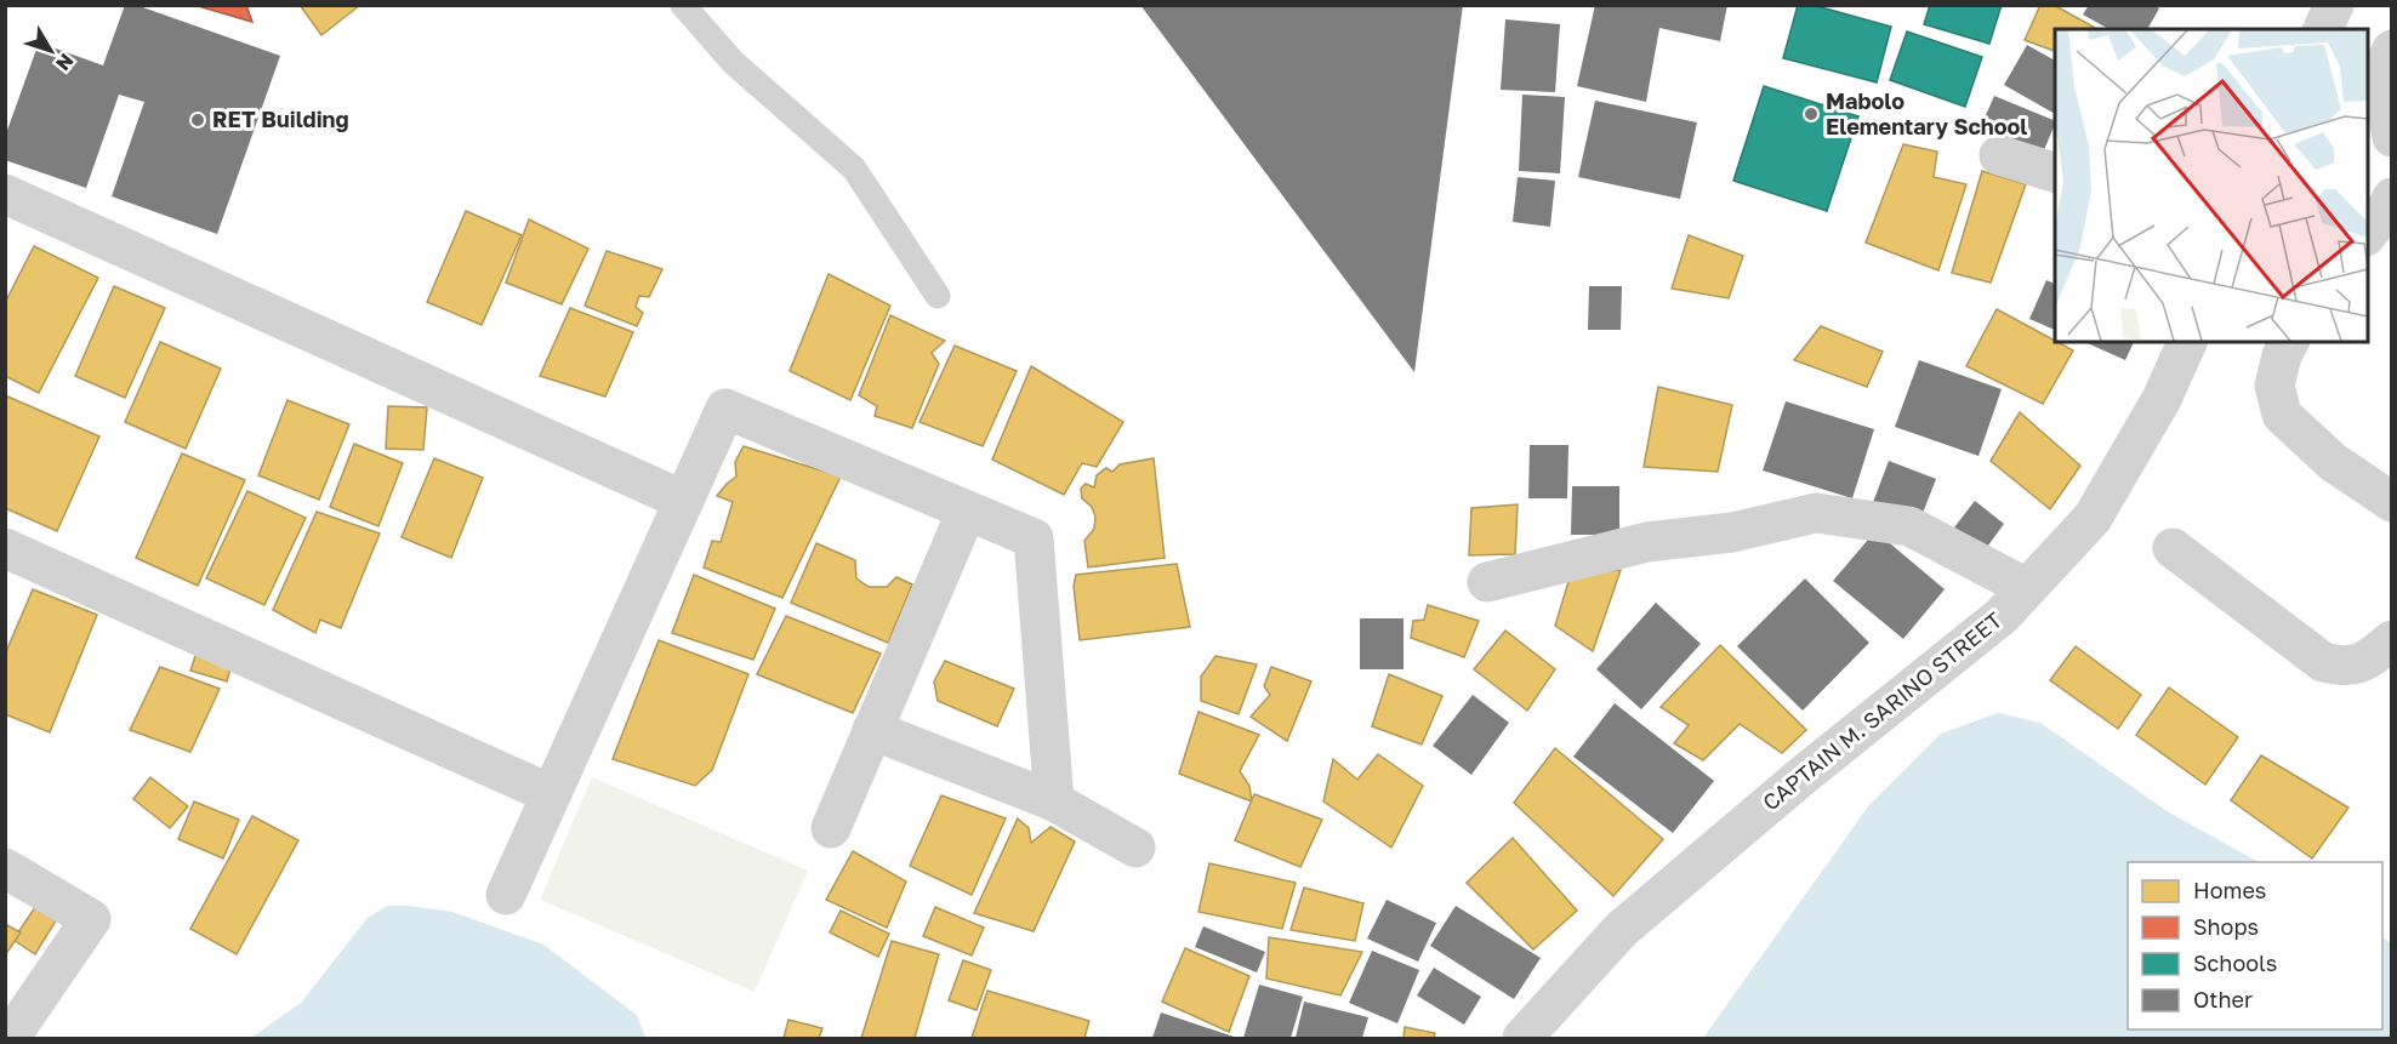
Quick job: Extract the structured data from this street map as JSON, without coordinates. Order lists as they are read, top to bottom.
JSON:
{
  "streets": {
    "street": ["CAPTAIN M. SARINO STREET"]
  },
  "places": ["Mabolo Elementary School", "RET Building"],
  "legend": [
    "Homes",
    "Shops",
    "Schools",
    "Other"
  ],
  "north": "bottom right"
}
